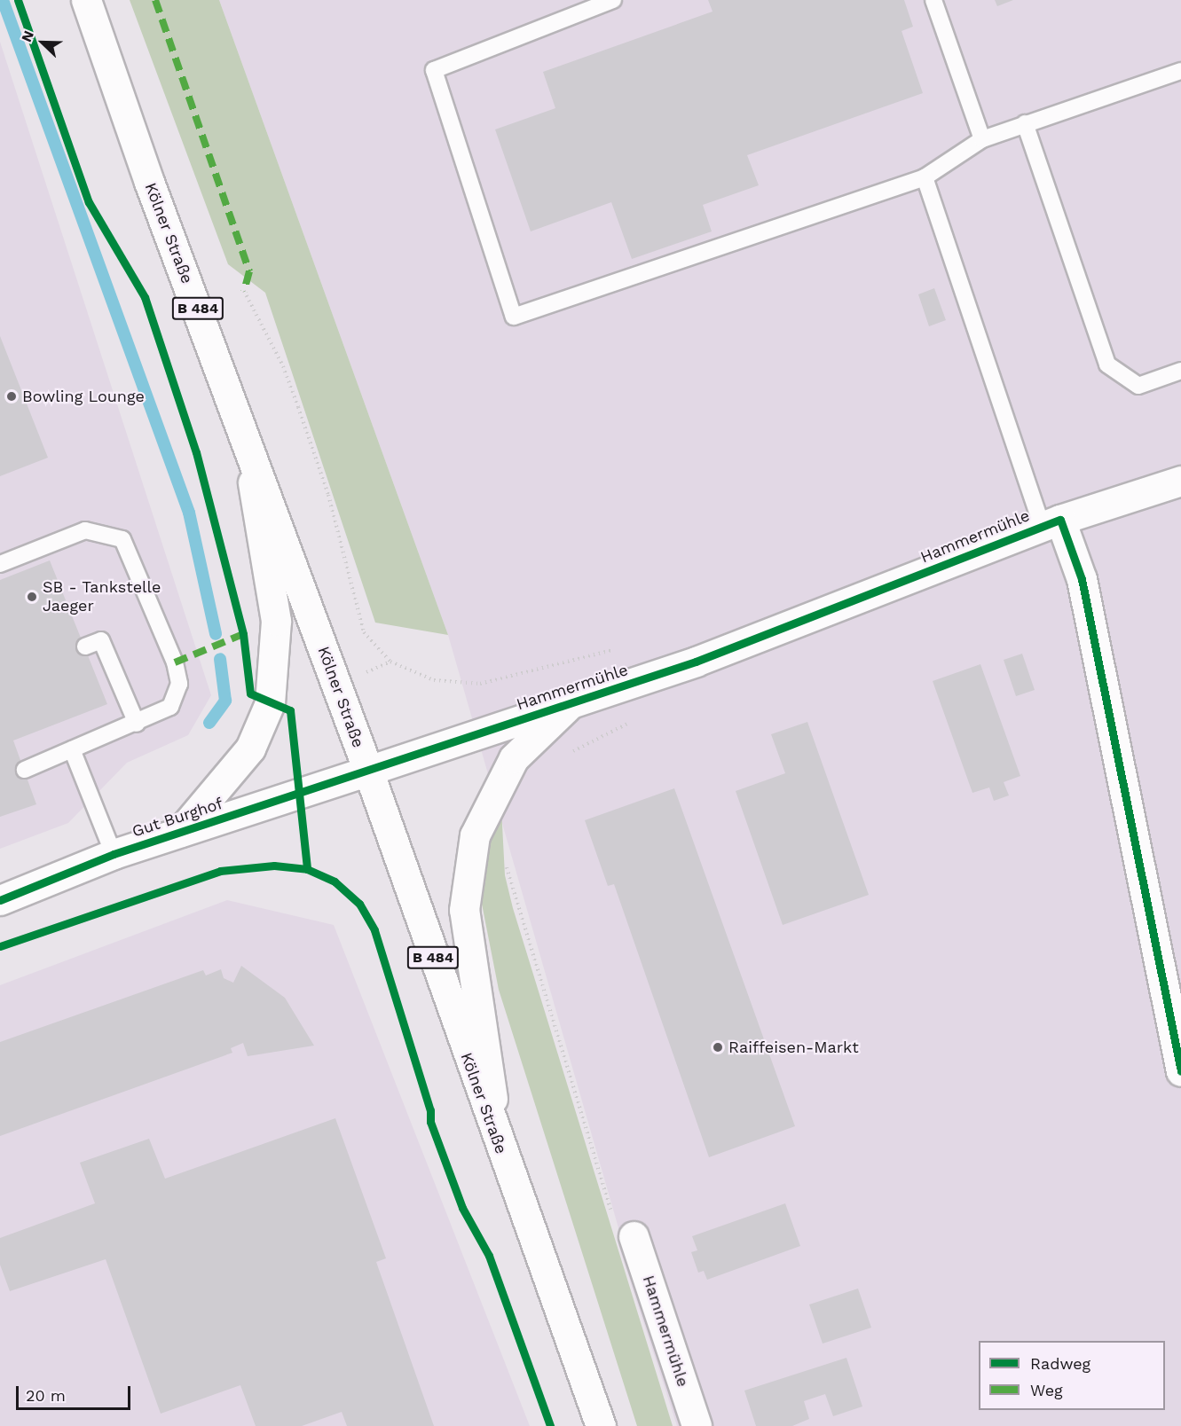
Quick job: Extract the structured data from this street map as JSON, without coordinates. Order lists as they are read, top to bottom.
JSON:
{
  "streets": {
    "street": [
      "Kölner Straße",
      "B 484",
      "Hammermühle",
      "Gut Burghof"
    ]
  },
  "crossings": [
    ["Kölner Straße", "Hammermühle"],
    ["Kölner Straße", "Gut Burghof"],
    ["Hammermühle", "Gut Burghof"]
  ],
  "places": ["Bowling Lounge", "SB - Tankstelle Jaeger", "Raiffeisen-Markt"],
  "legend": ["Radweg", "Weg"],
  "scale_bar": "20 m",
  "north": "top left"
}
